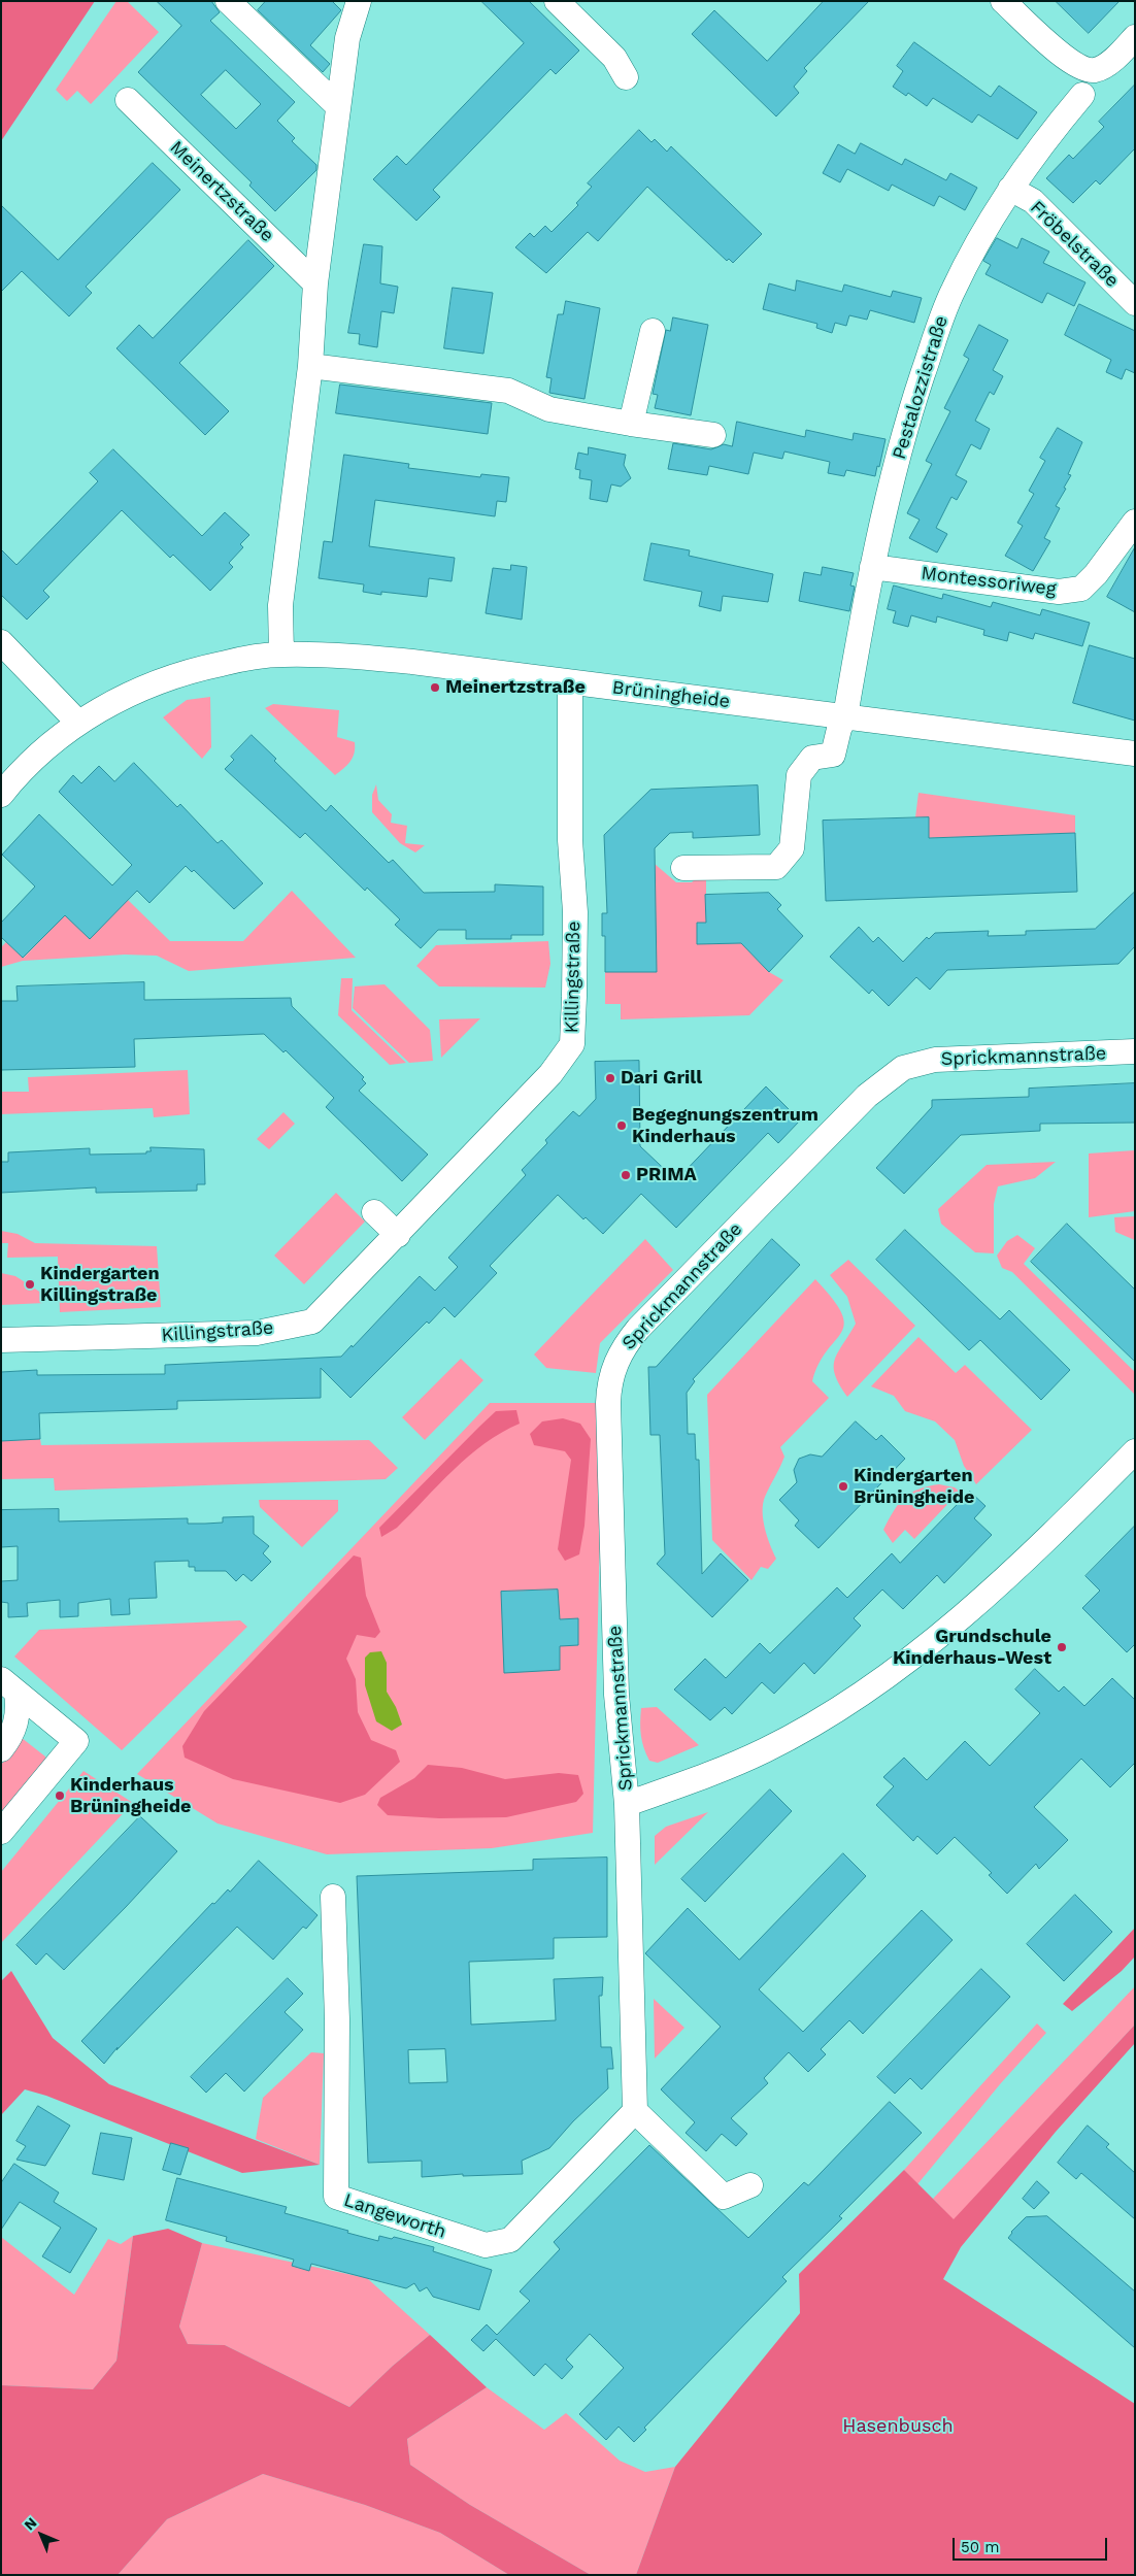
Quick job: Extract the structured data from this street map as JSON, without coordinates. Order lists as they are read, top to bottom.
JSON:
{
  "streets": {
    "street": [
      "Meinertzstraße",
      "Fröbelstraße",
      "Pestalozzistraße",
      "Montessoriweg",
      "Brüningheide",
      "Killingstraße",
      "Sprickmannstraße",
      "Langeworth"
    ]
  },
  "crossings": [
    ["Fröbelstraße", "Pestalozzistraße"],
    ["Pestalozzistraße", "Montessoriweg"],
    ["Pestalozzistraße", "Brüningheide"],
    ["Brüningheide", "Killingstraße"]
  ],
  "parks": ["Hasenbusch"],
  "places": [
    "Meinertzstraße",
    "Dari Grill",
    "Begegnungszentrum Kinderhaus",
    "PRIMA",
    "Kindergarten Killingstraße",
    "Kindergarten Brüningheide",
    "Grundschule Kinderhaus-West",
    "Kinderhaus Brüningheide"
  ],
  "scale_bar": "50 m",
  "north": "top left"
}
